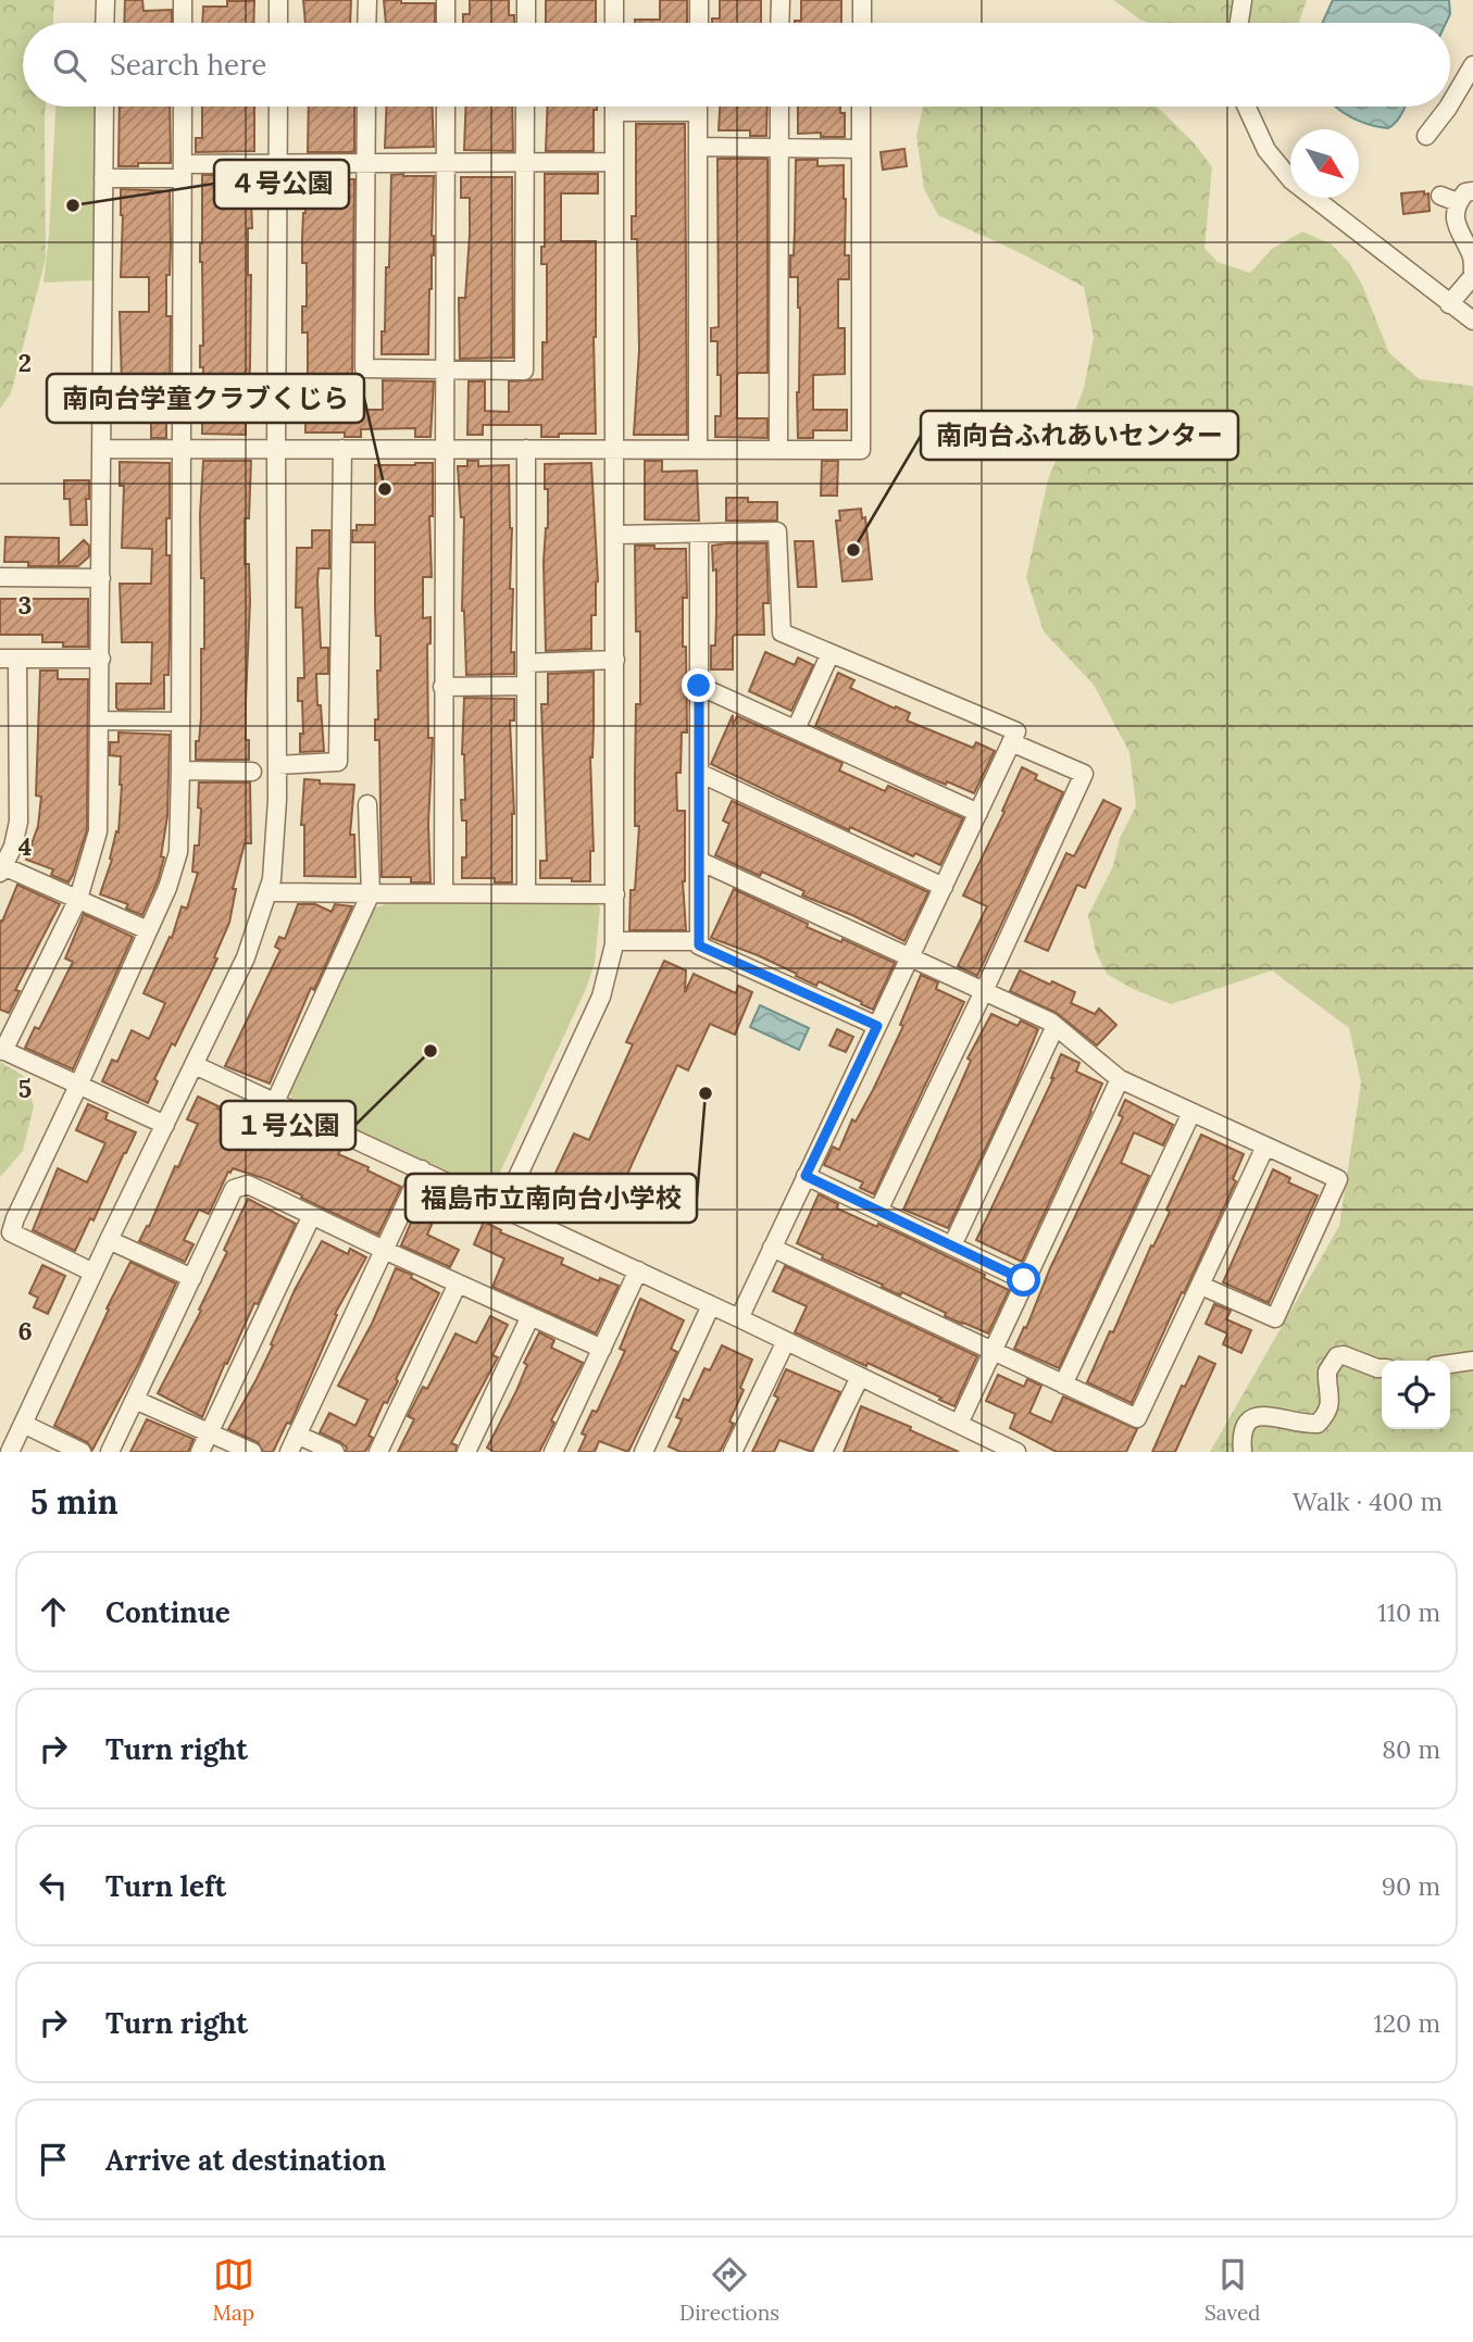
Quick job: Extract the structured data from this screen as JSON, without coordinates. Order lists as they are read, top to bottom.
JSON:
{
  "places": [
    "４号公園",
    "南向台学童クラブくじら",
    "南向台ふれあいセンター",
    "１号公園",
    "福島市立南向台小学校"
  ],
  "north": "bottom right",
  "page": {
    "search": "Search here",
    "heading": ["5 min", "Walk · 400 m"],
    "list": [
      ["Continue", "110 m"],
      ["Turn right", "80 m"],
      ["Turn left", "90 m"],
      ["Turn right", "120 m"],
      "Arrive at destination"
    ],
    "nav": ["Map", "Directions", "Saved"]
  },
  "grid": {
    "rows": [
      "2",
      "3",
      "4",
      "5",
      "6"
    ]
  }
}
